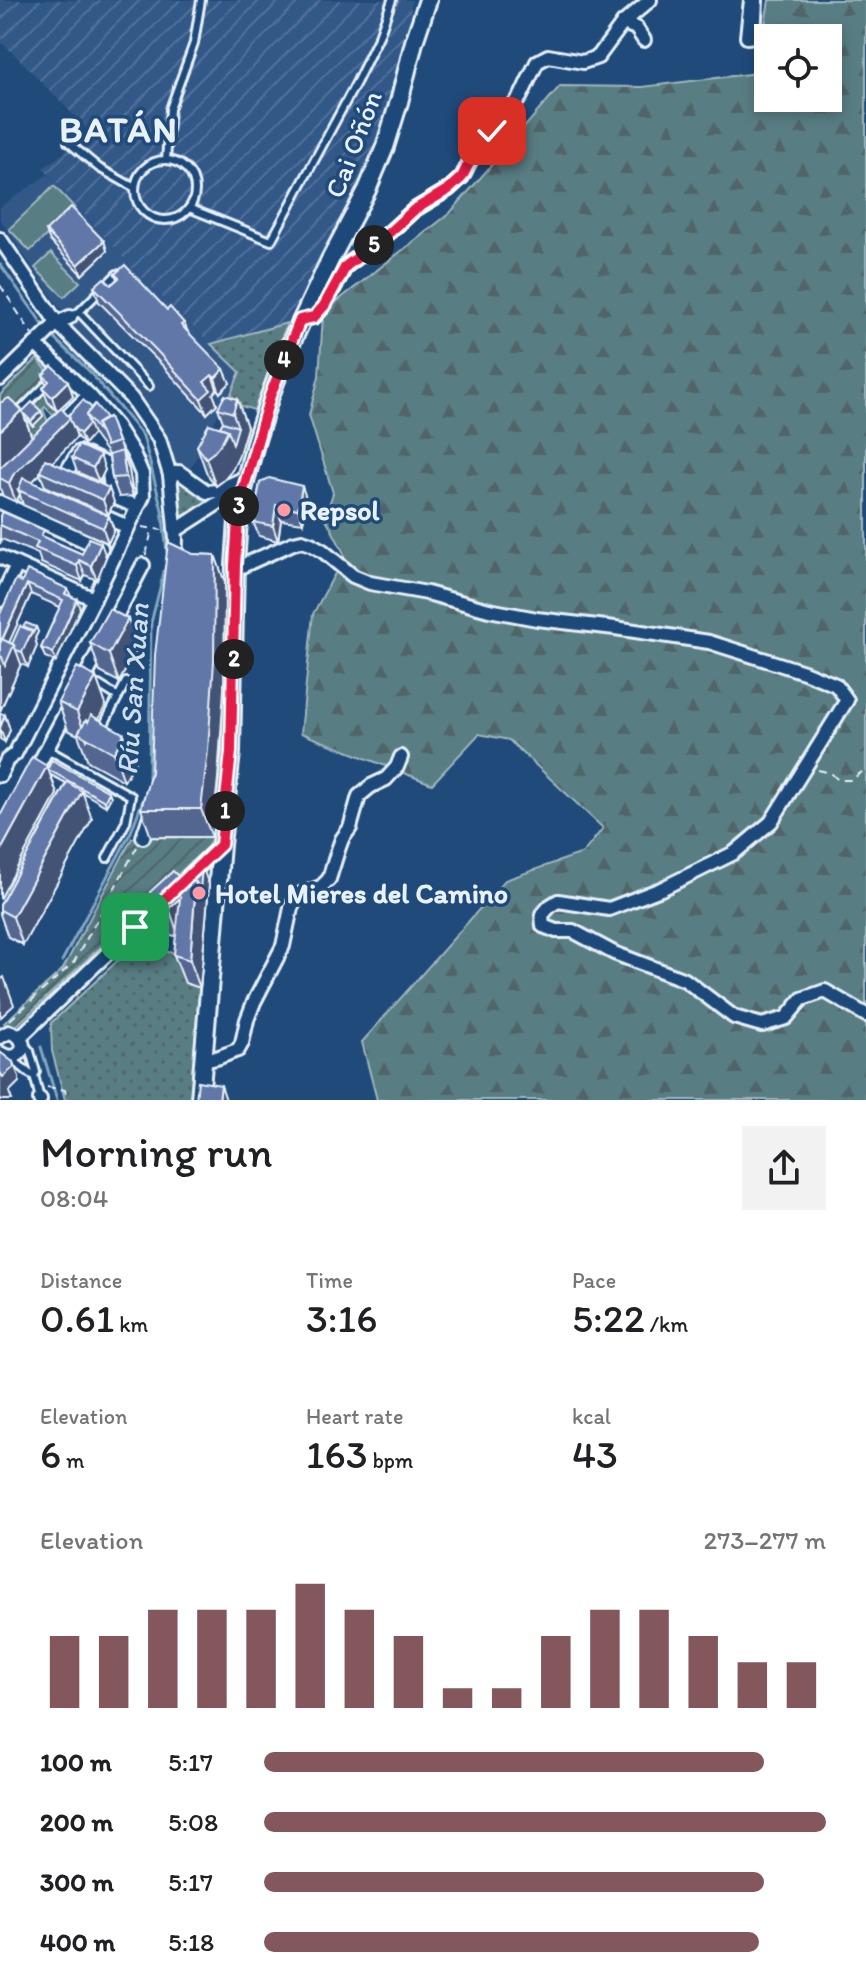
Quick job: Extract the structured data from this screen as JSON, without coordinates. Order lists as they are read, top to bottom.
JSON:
{
  "streets": {
    "street": ["Cai Oñón"]
  },
  "districts": ["BATÁN"],
  "water": ["Ríu San Xuan"],
  "places": ["Repsol", "Hotel Mieres del Camino"],
  "page": {
    "pins": [
      "5",
      "4",
      "3",
      "2",
      "1"
    ],
    "heading": ["Morning run", "08:04"],
    "stats": [
      ["Distance", "0.61 km"],
      ["Time", "3:16"],
      ["Pace", "5:22 /km"],
      ["Elevation", "6 m"],
      ["Heart rate", "163 bpm"],
      ["kcal", "43"]
    ],
    "chart": ["Elevation", "273–277 m"],
    "list": [
      {
        "name": "100 m",
        "note": "5:17"
      },
      {
        "name": "200 m",
        "note": "5:08"
      },
      {
        "name": "300 m",
        "note": "5:17"
      },
      {
        "name": "400 m",
        "note": "5:18"
      }
    ]
  }
}
